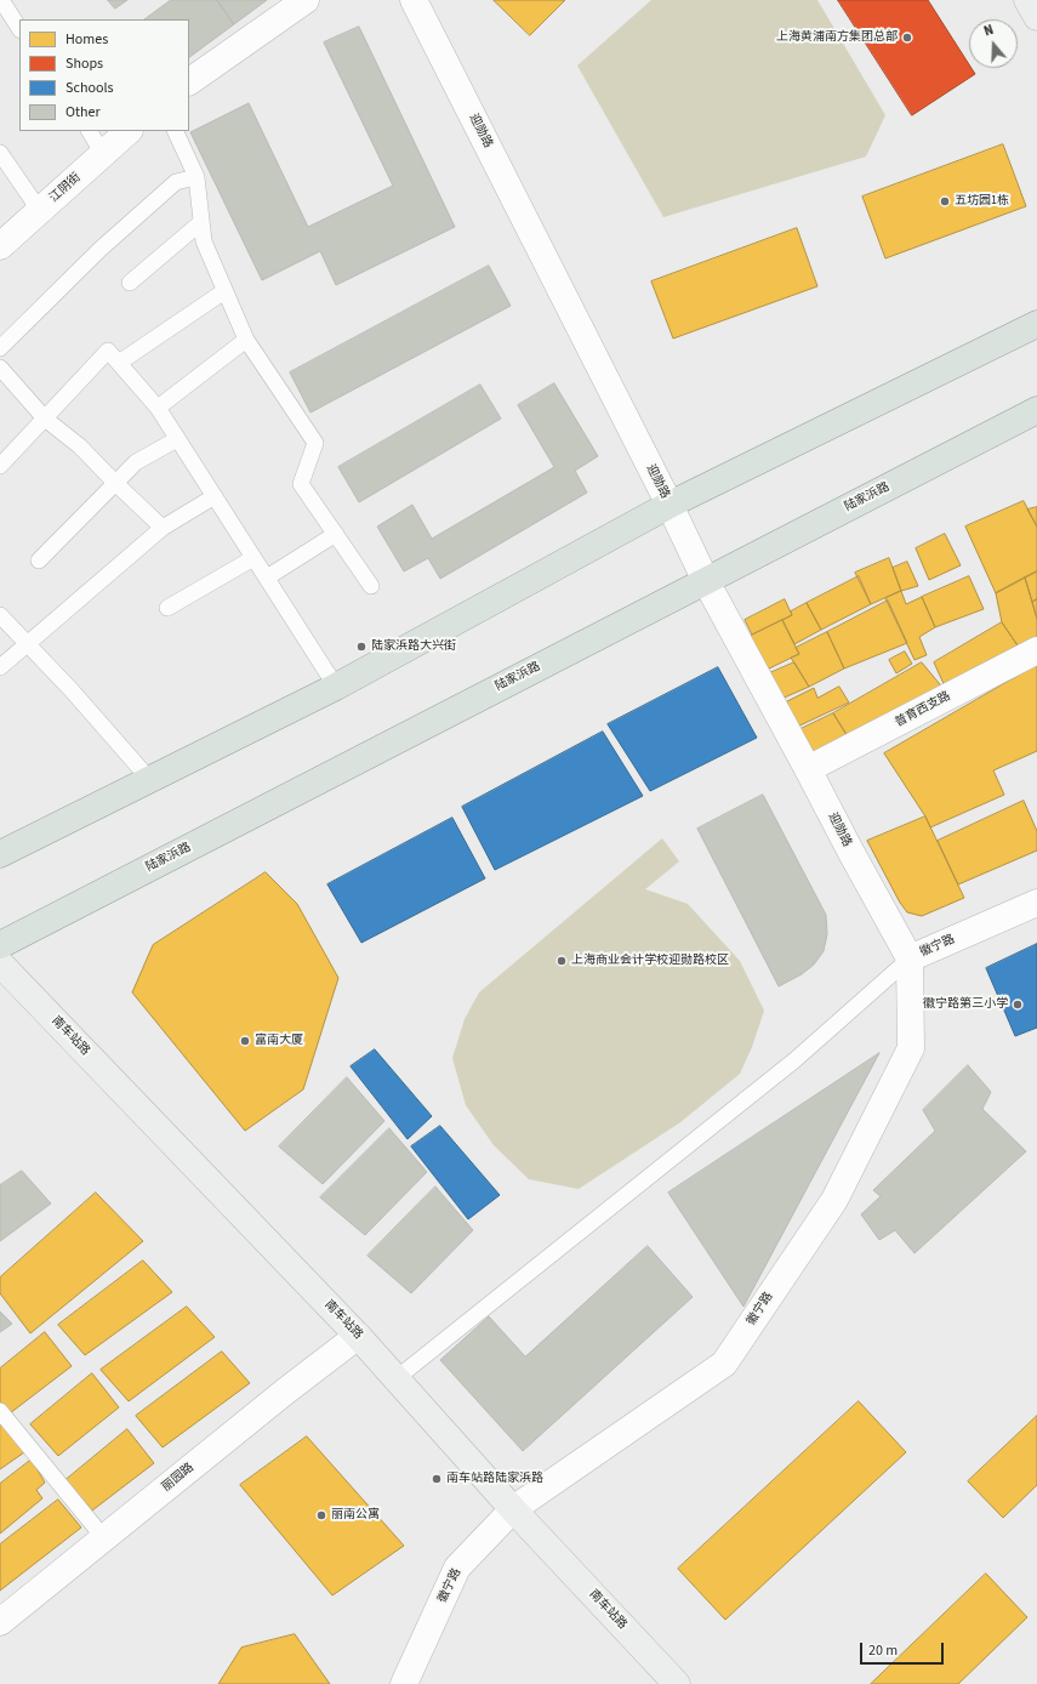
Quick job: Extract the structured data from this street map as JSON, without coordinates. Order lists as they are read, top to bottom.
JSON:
{
  "streets": {
    "main road": ["陆家浜路"],
    "street": [
      "迎勋路",
      "江阴街",
      "普育西支路",
      "徽宁路",
      "南车站路",
      "丽园路"
    ]
  },
  "crossings": [
    ["迎勋路", "陆家浜路"],
    ["迎勋路", "普育西支路"],
    ["迎勋路", "徽宁路"],
    ["徽宁路", "南车站路"],
    ["南车站路", "丽园路"]
  ],
  "places": [
    "上海黄浦南方集团总部",
    "五坊园1栋",
    "陆家浜路大兴街",
    "上海商业会计学校迎勋路校区",
    "徽宁路第三小学",
    "富南大厦",
    "南车站路陆家浜路",
    "丽南公寓"
  ],
  "legend": [
    "Homes",
    "Shops",
    "Schools",
    "Other"
  ],
  "scale_bar": "20 m",
  "north": "top"
}
